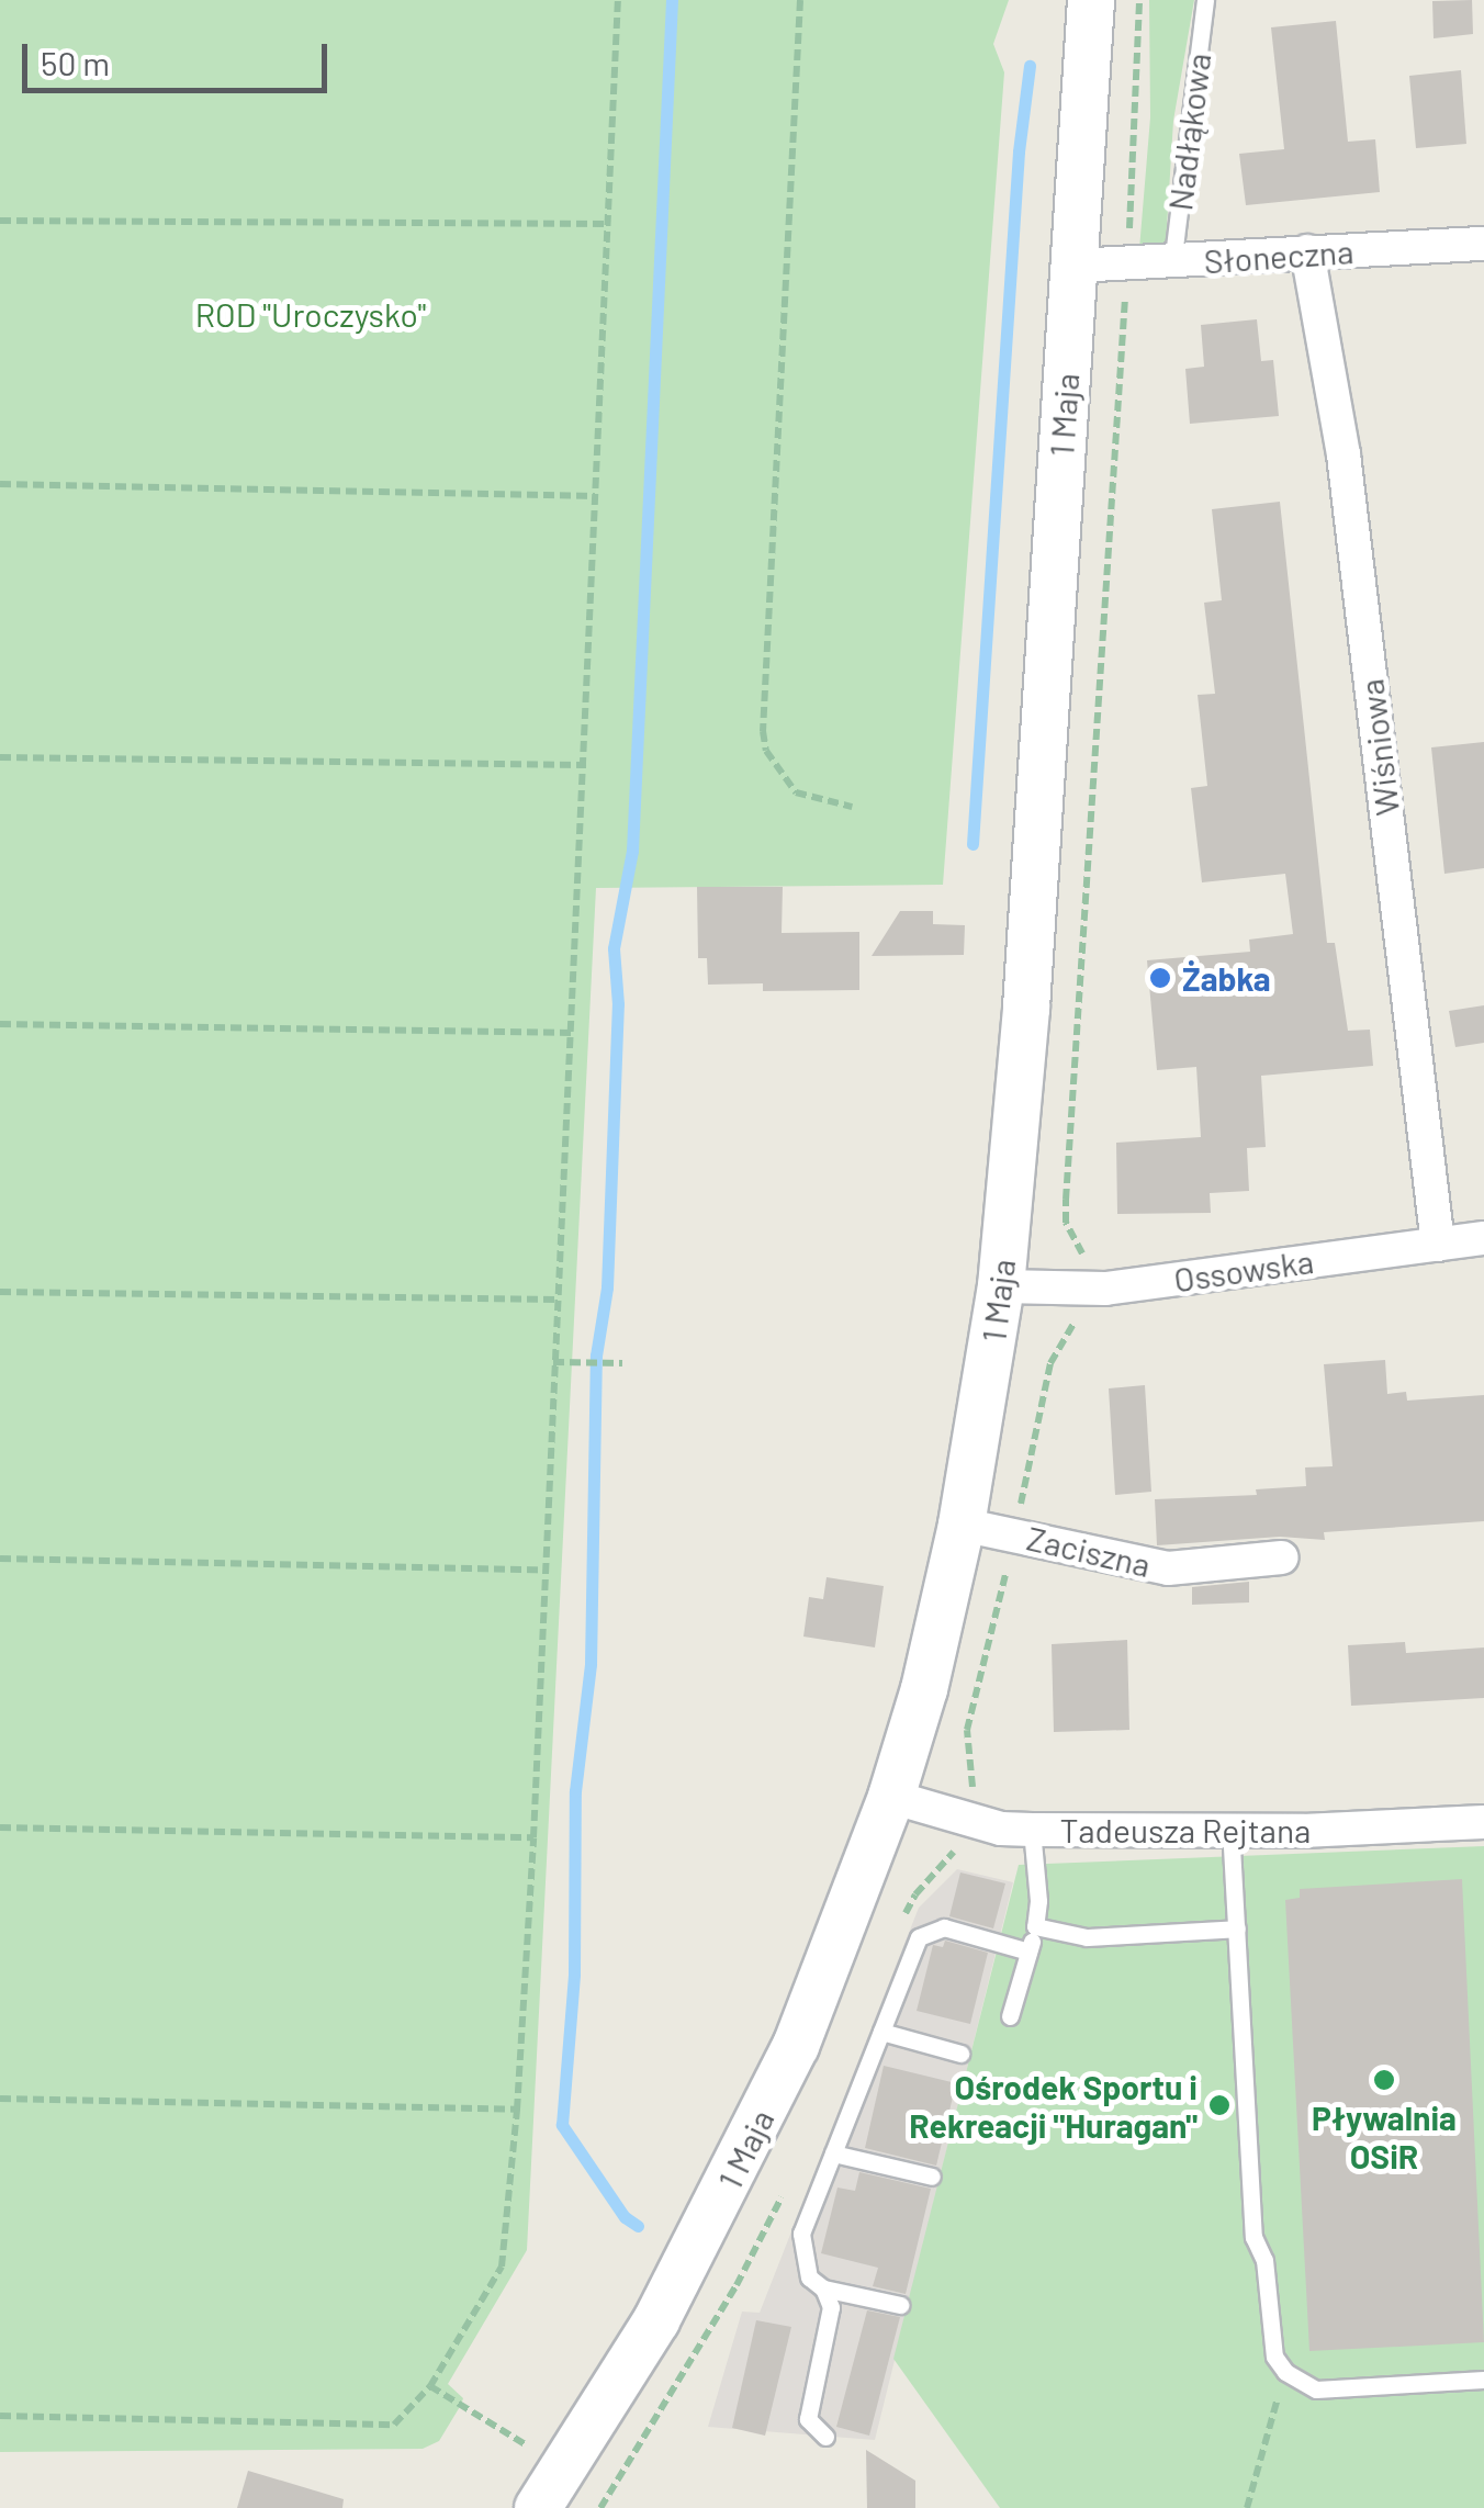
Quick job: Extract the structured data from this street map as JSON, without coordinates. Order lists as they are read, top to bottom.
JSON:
{
  "streets": {
    "main road": ["1 Maja"],
    "street": [
      "Słoneczna",
      "Wiśniowa",
      "Ossowska",
      "Zaciszna",
      "Tadeusza Rejtana"
    ],
    "lane": ["Nadłąkowa"]
  },
  "crossings": [
    ["Nadłąkowa", "Słoneczna"],
    ["Słoneczna", "1 Maja"],
    ["Słoneczna", "Wiśniowa"],
    ["1 Maja", "Ossowska"],
    ["1 Maja", "Zaciszna"],
    ["1 Maja", "Tadeusza Rejtana"],
    ["Wiśniowa", "Ossowska"]
  ],
  "parks": ["ROD \"Uroczysko\""],
  "places": ["Żabka", "Pływalnia OSiR", "Ośrodek Sportu i Rekreacji \"Huragan\""],
  "scale_bar": "50 m"
}
